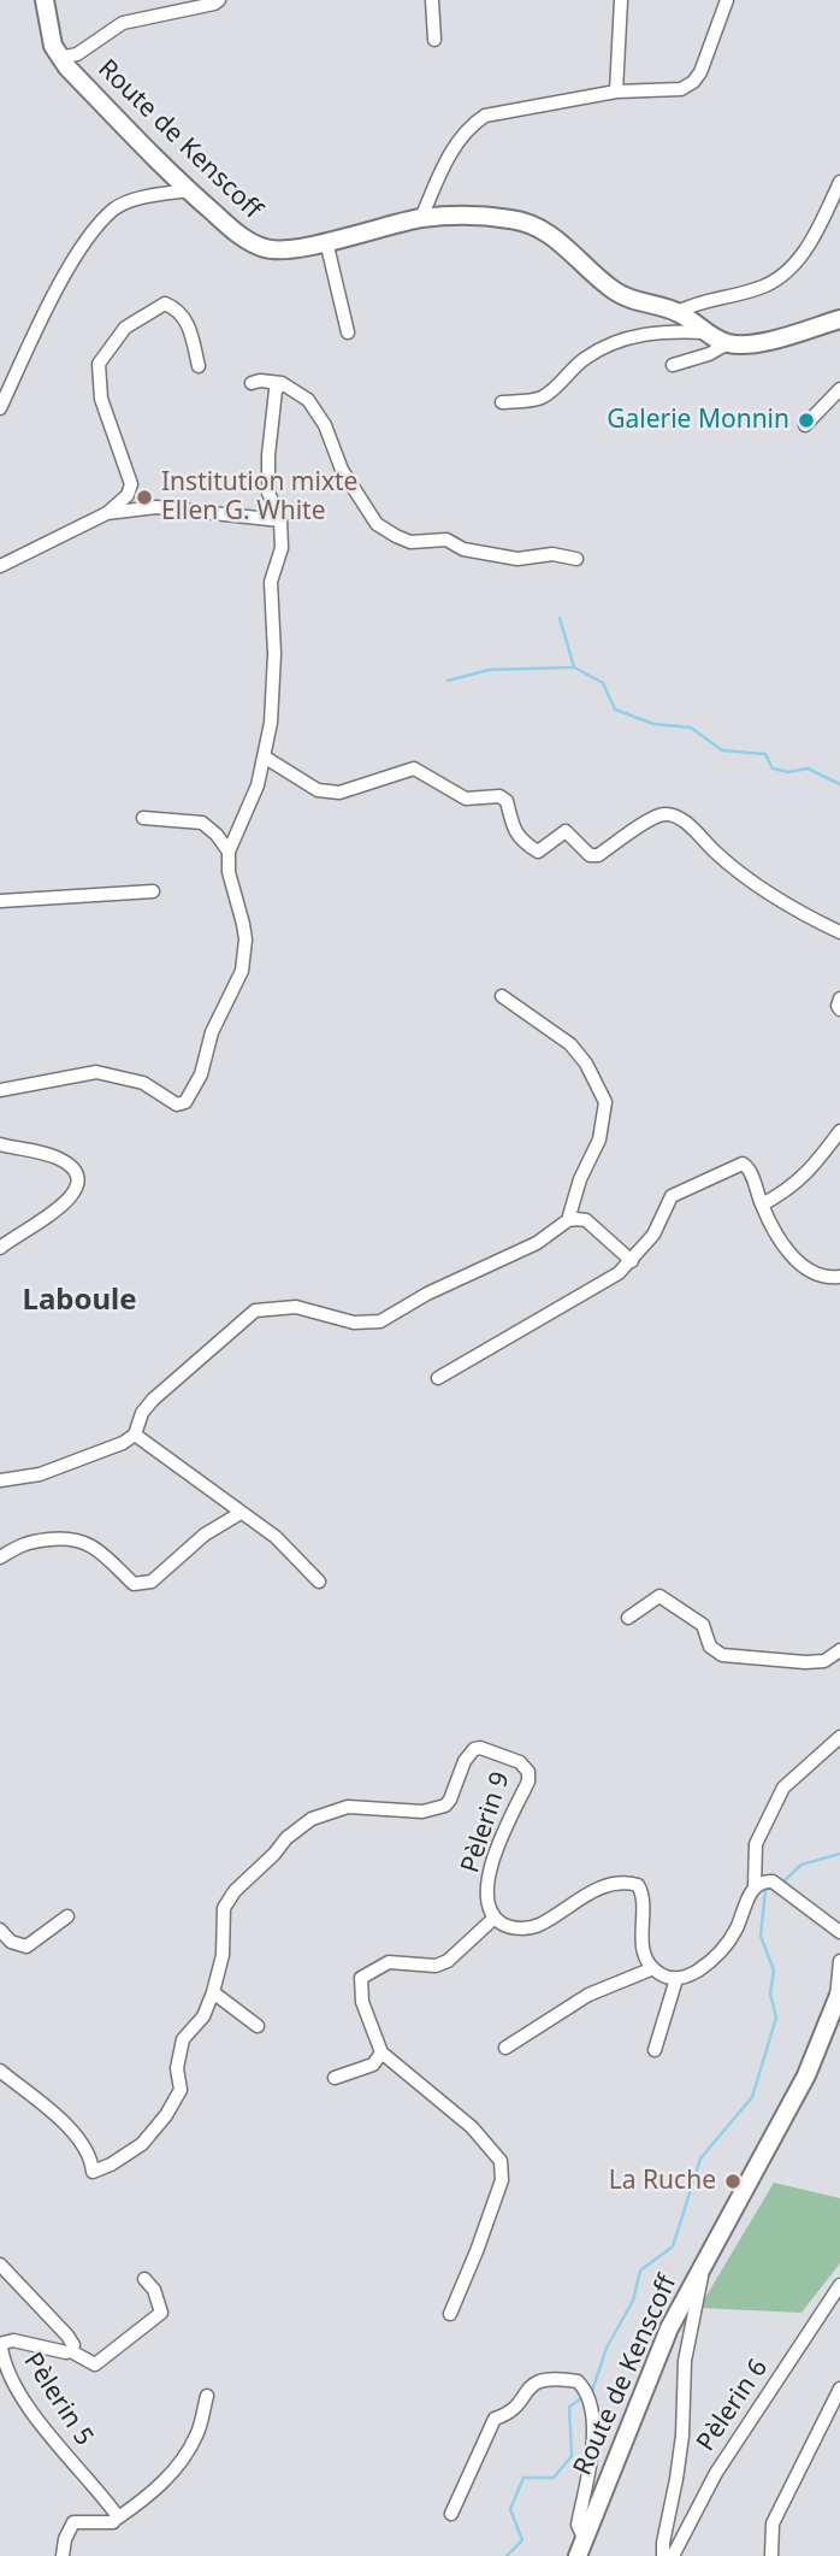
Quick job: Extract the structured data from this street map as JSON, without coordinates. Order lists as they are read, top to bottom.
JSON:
{
  "streets": {
    "main road": ["Route de Kenscoff"],
    "street": ["Pèlerin 9", "Pèlerin 5", "Pèlerin 6"]
  },
  "crossings": [
    ["Route de Kenscoff", "Pèlerin 6"]
  ],
  "districts": ["Laboule"],
  "places": ["Galerie Monnin", "Institution mixte Ellen G. White", "La Ruche"]
}
